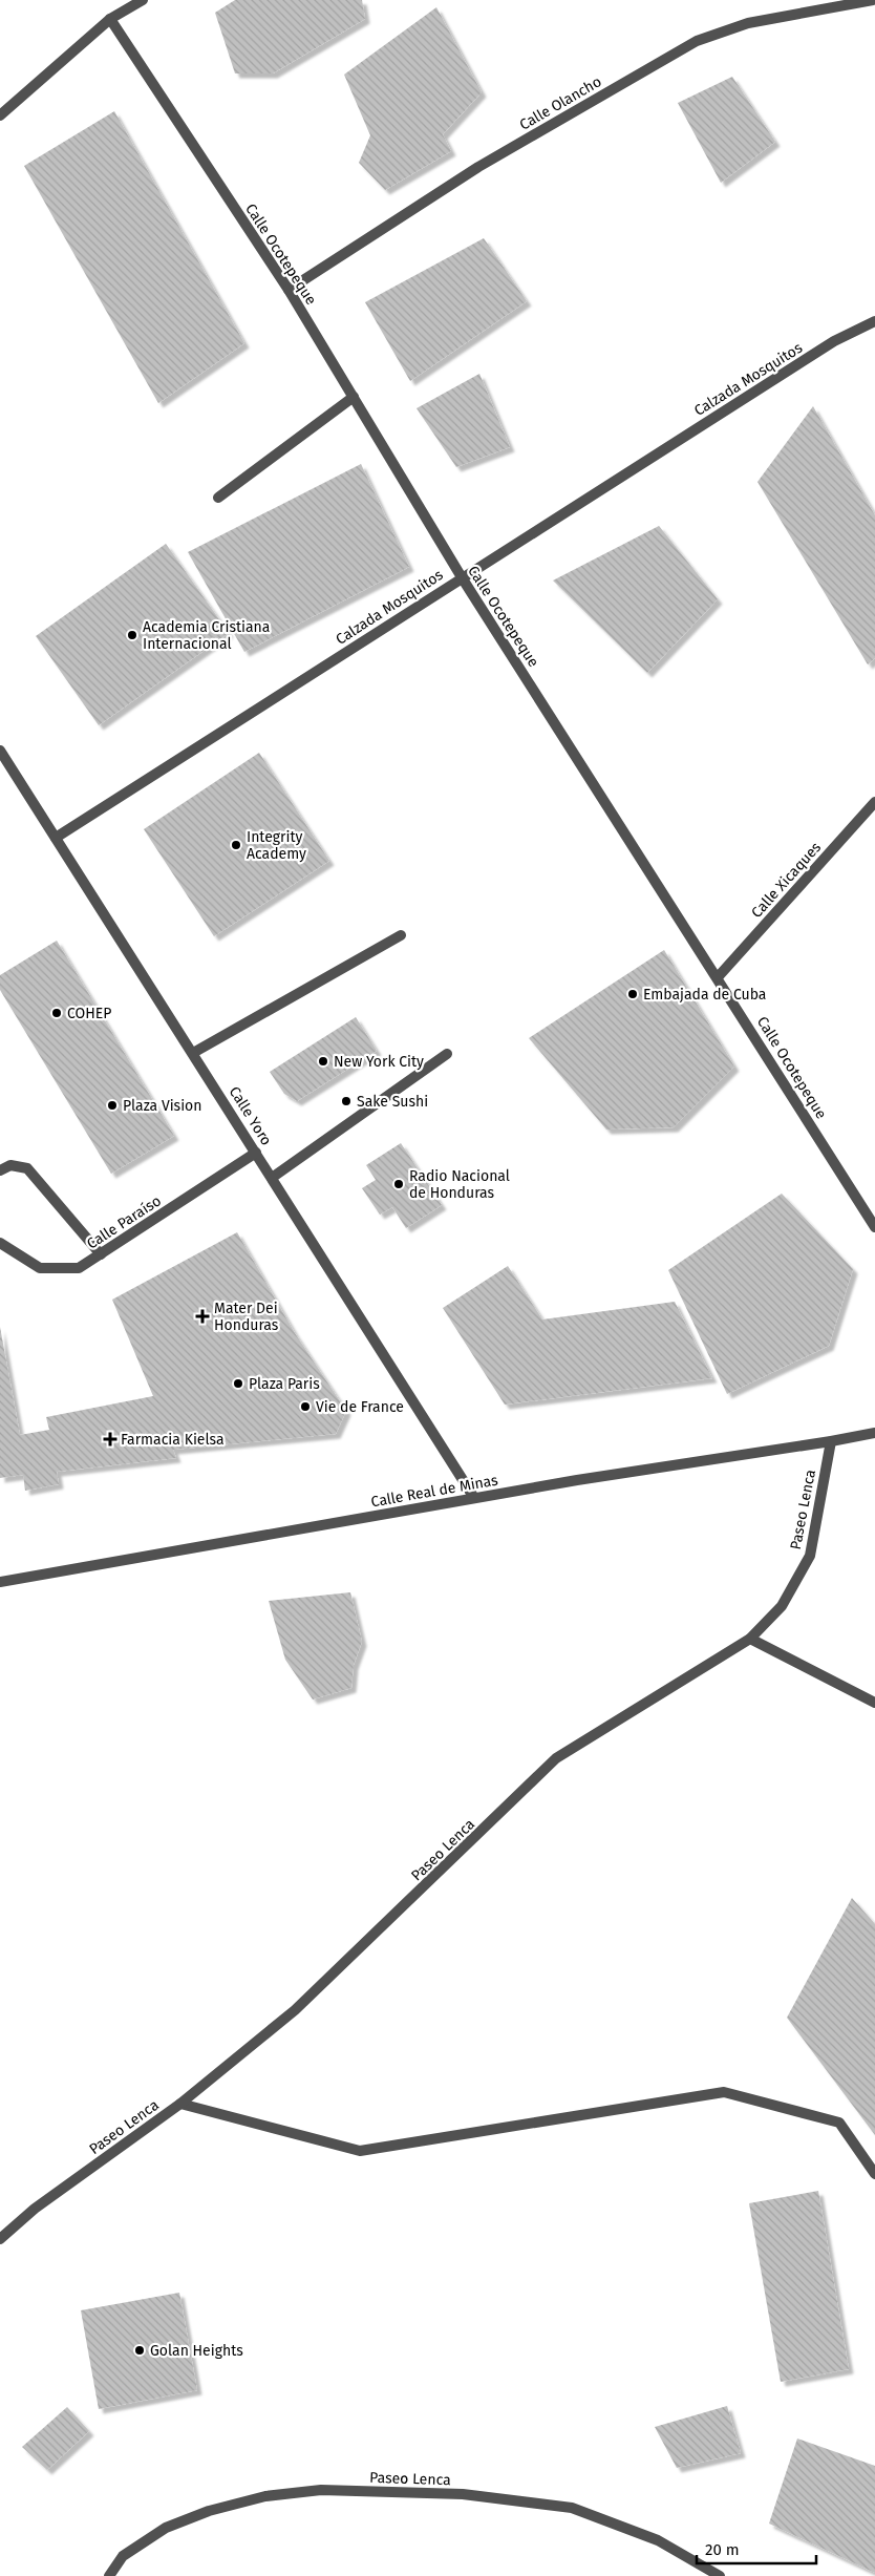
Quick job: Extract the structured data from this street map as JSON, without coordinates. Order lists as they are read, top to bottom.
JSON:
{
  "streets": {
    "street": [
      "Calle Olancho",
      "Calle Ocotepeque",
      "Calzada Mosquitos",
      "Calle Xicaques",
      "Calle Yoro",
      "Calle Paraíso",
      "Calle Real de Minas",
      "Paseo Lenca"
    ]
  },
  "crossings": [
    ["Calle Olancho", "Calle Ocotepeque"],
    ["Calle Ocotepeque", "Calzada Mosquitos"],
    ["Calle Ocotepeque", "Calle Xicaques"],
    ["Calzada Mosquitos", "Calle Yoro"],
    ["Calle Yoro", "Calle Paraíso"],
    ["Calle Yoro", "Calle Real de Minas"],
    ["Calle Real de Minas", "Paseo Lenca"]
  ],
  "places": {
    "other": [
      "Academia Cristiana Internacional",
      "Integrity Academy",
      "Embajada de Cuba",
      "COHEP",
      "New York City",
      "Sake Sushi",
      "Plaza Vision",
      "Radio Nacional de Honduras",
      "Plaza Paris",
      "Vie de France",
      "Golan Heights"
    ],
    "health": ["Mater Dei Honduras", "Farmacia Kielsa"]
  },
  "scale_bar": "20 m"
}
